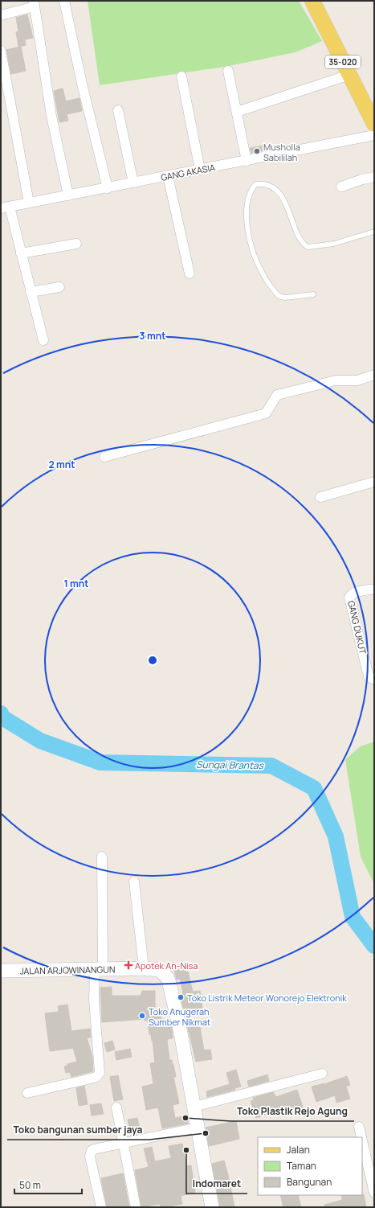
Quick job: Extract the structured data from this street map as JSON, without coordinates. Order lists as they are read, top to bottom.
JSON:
{
  "streets": {
    "main road": ["35-020", "JALAN ARJOWINANGUN"],
    "street": ["GANG AKASIA", "GANG DUKUT"]
  },
  "water": ["Sungai Brantas"],
  "places": {
    "other": [
      "Musholla Sabililah",
      "Toko Listrik Meteor Wonorejo Elektronik",
      "Toko Anugerah Sumber Nikmat",
      "Toko Plastik Rejo Agung",
      "Toko bangunan sumber jaya",
      "Indomaret"
    ],
    "health": ["Apotek An-Nisa"]
  },
  "legend": ["Jalan", "Taman", "Bangunan"],
  "scale_bar": "50 m",
  "rings": ["3 mnt", "2 mnt", "1 mnt"]
}
